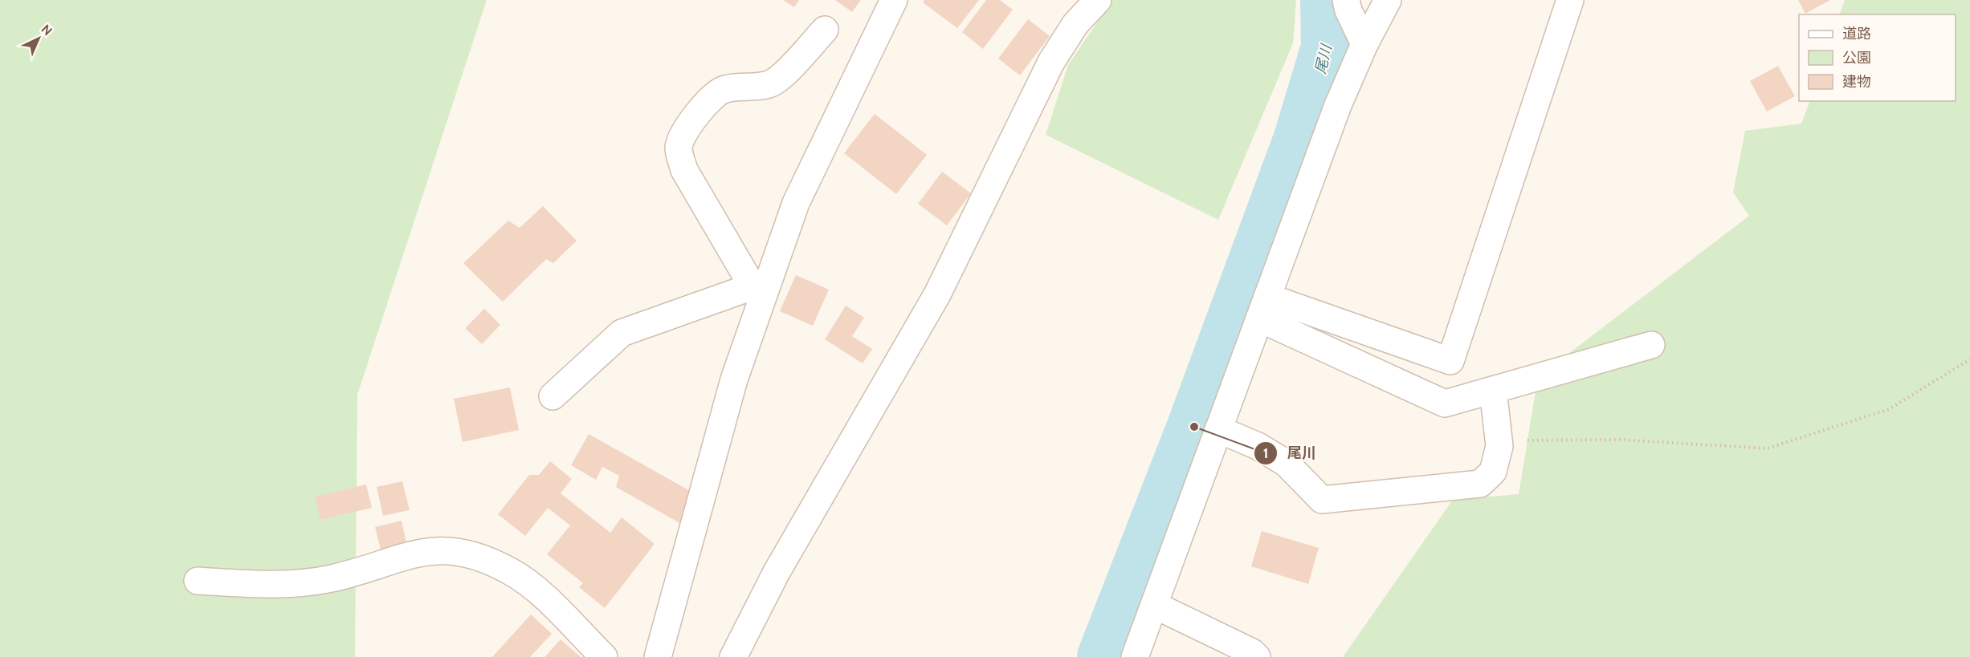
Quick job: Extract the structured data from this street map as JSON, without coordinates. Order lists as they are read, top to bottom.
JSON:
{
  "water": ["尾川"],
  "places": ["尾川"],
  "legend": ["道路", "公園", "建物"],
  "north": "top right"
}
